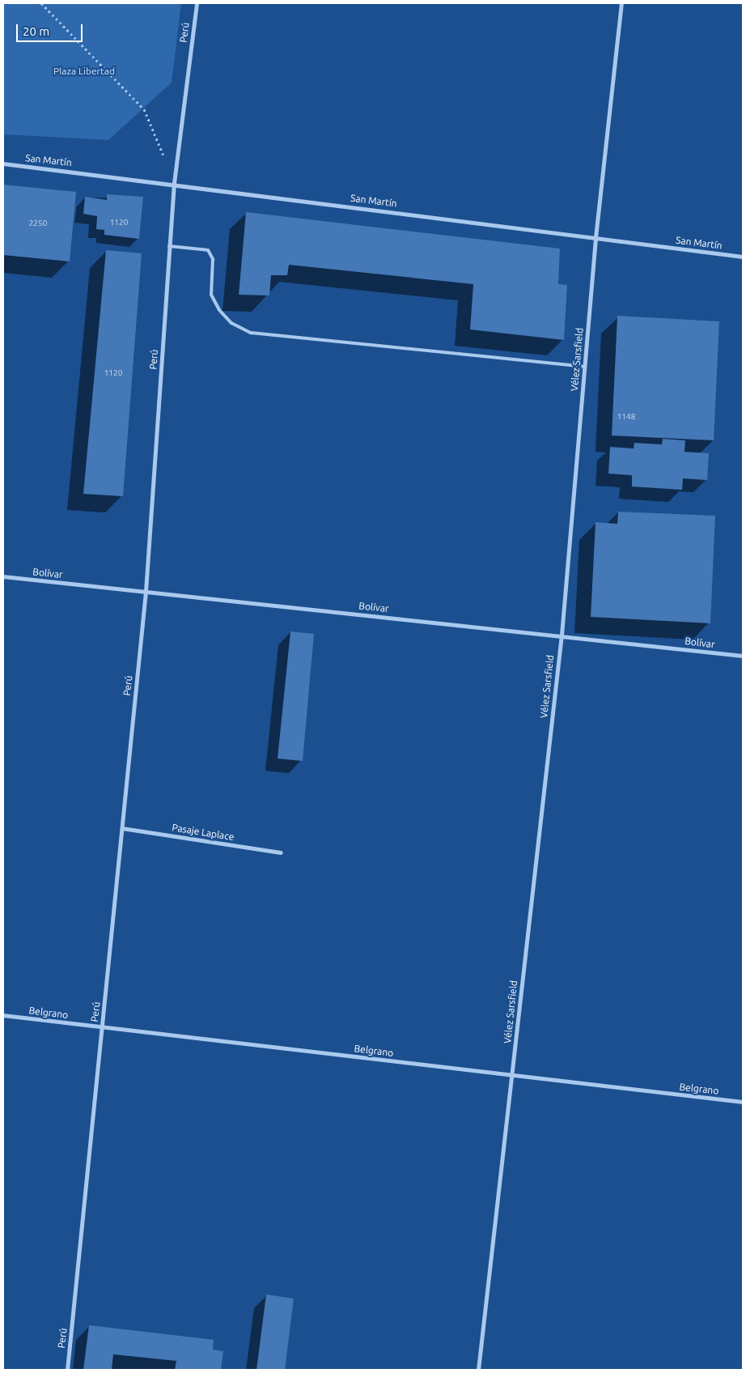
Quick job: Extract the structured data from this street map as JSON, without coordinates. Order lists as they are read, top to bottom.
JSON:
{
  "streets": {
    "street": [
      "Perú",
      "San Martín",
      "Vélez Sarsfield",
      "Bolívar",
      "Pasaje Laplace",
      "Belgrano"
    ]
  },
  "crossings": [
    ["Perú", "San Martín"],
    ["Perú", "Bolívar"],
    ["Perú", "Pasaje Laplace"],
    ["Perú", "Belgrano"],
    ["San Martín", "Vélez Sarsfield"],
    ["Vélez Sarsfield", "Bolívar"],
    ["Vélez Sarsfield", "Belgrano"]
  ],
  "parks": ["Plaza Libertad"],
  "house_numbers": [
    "1120",
    "2250",
    "1120",
    "1148"
  ],
  "scale_bar": "20 m"
}
